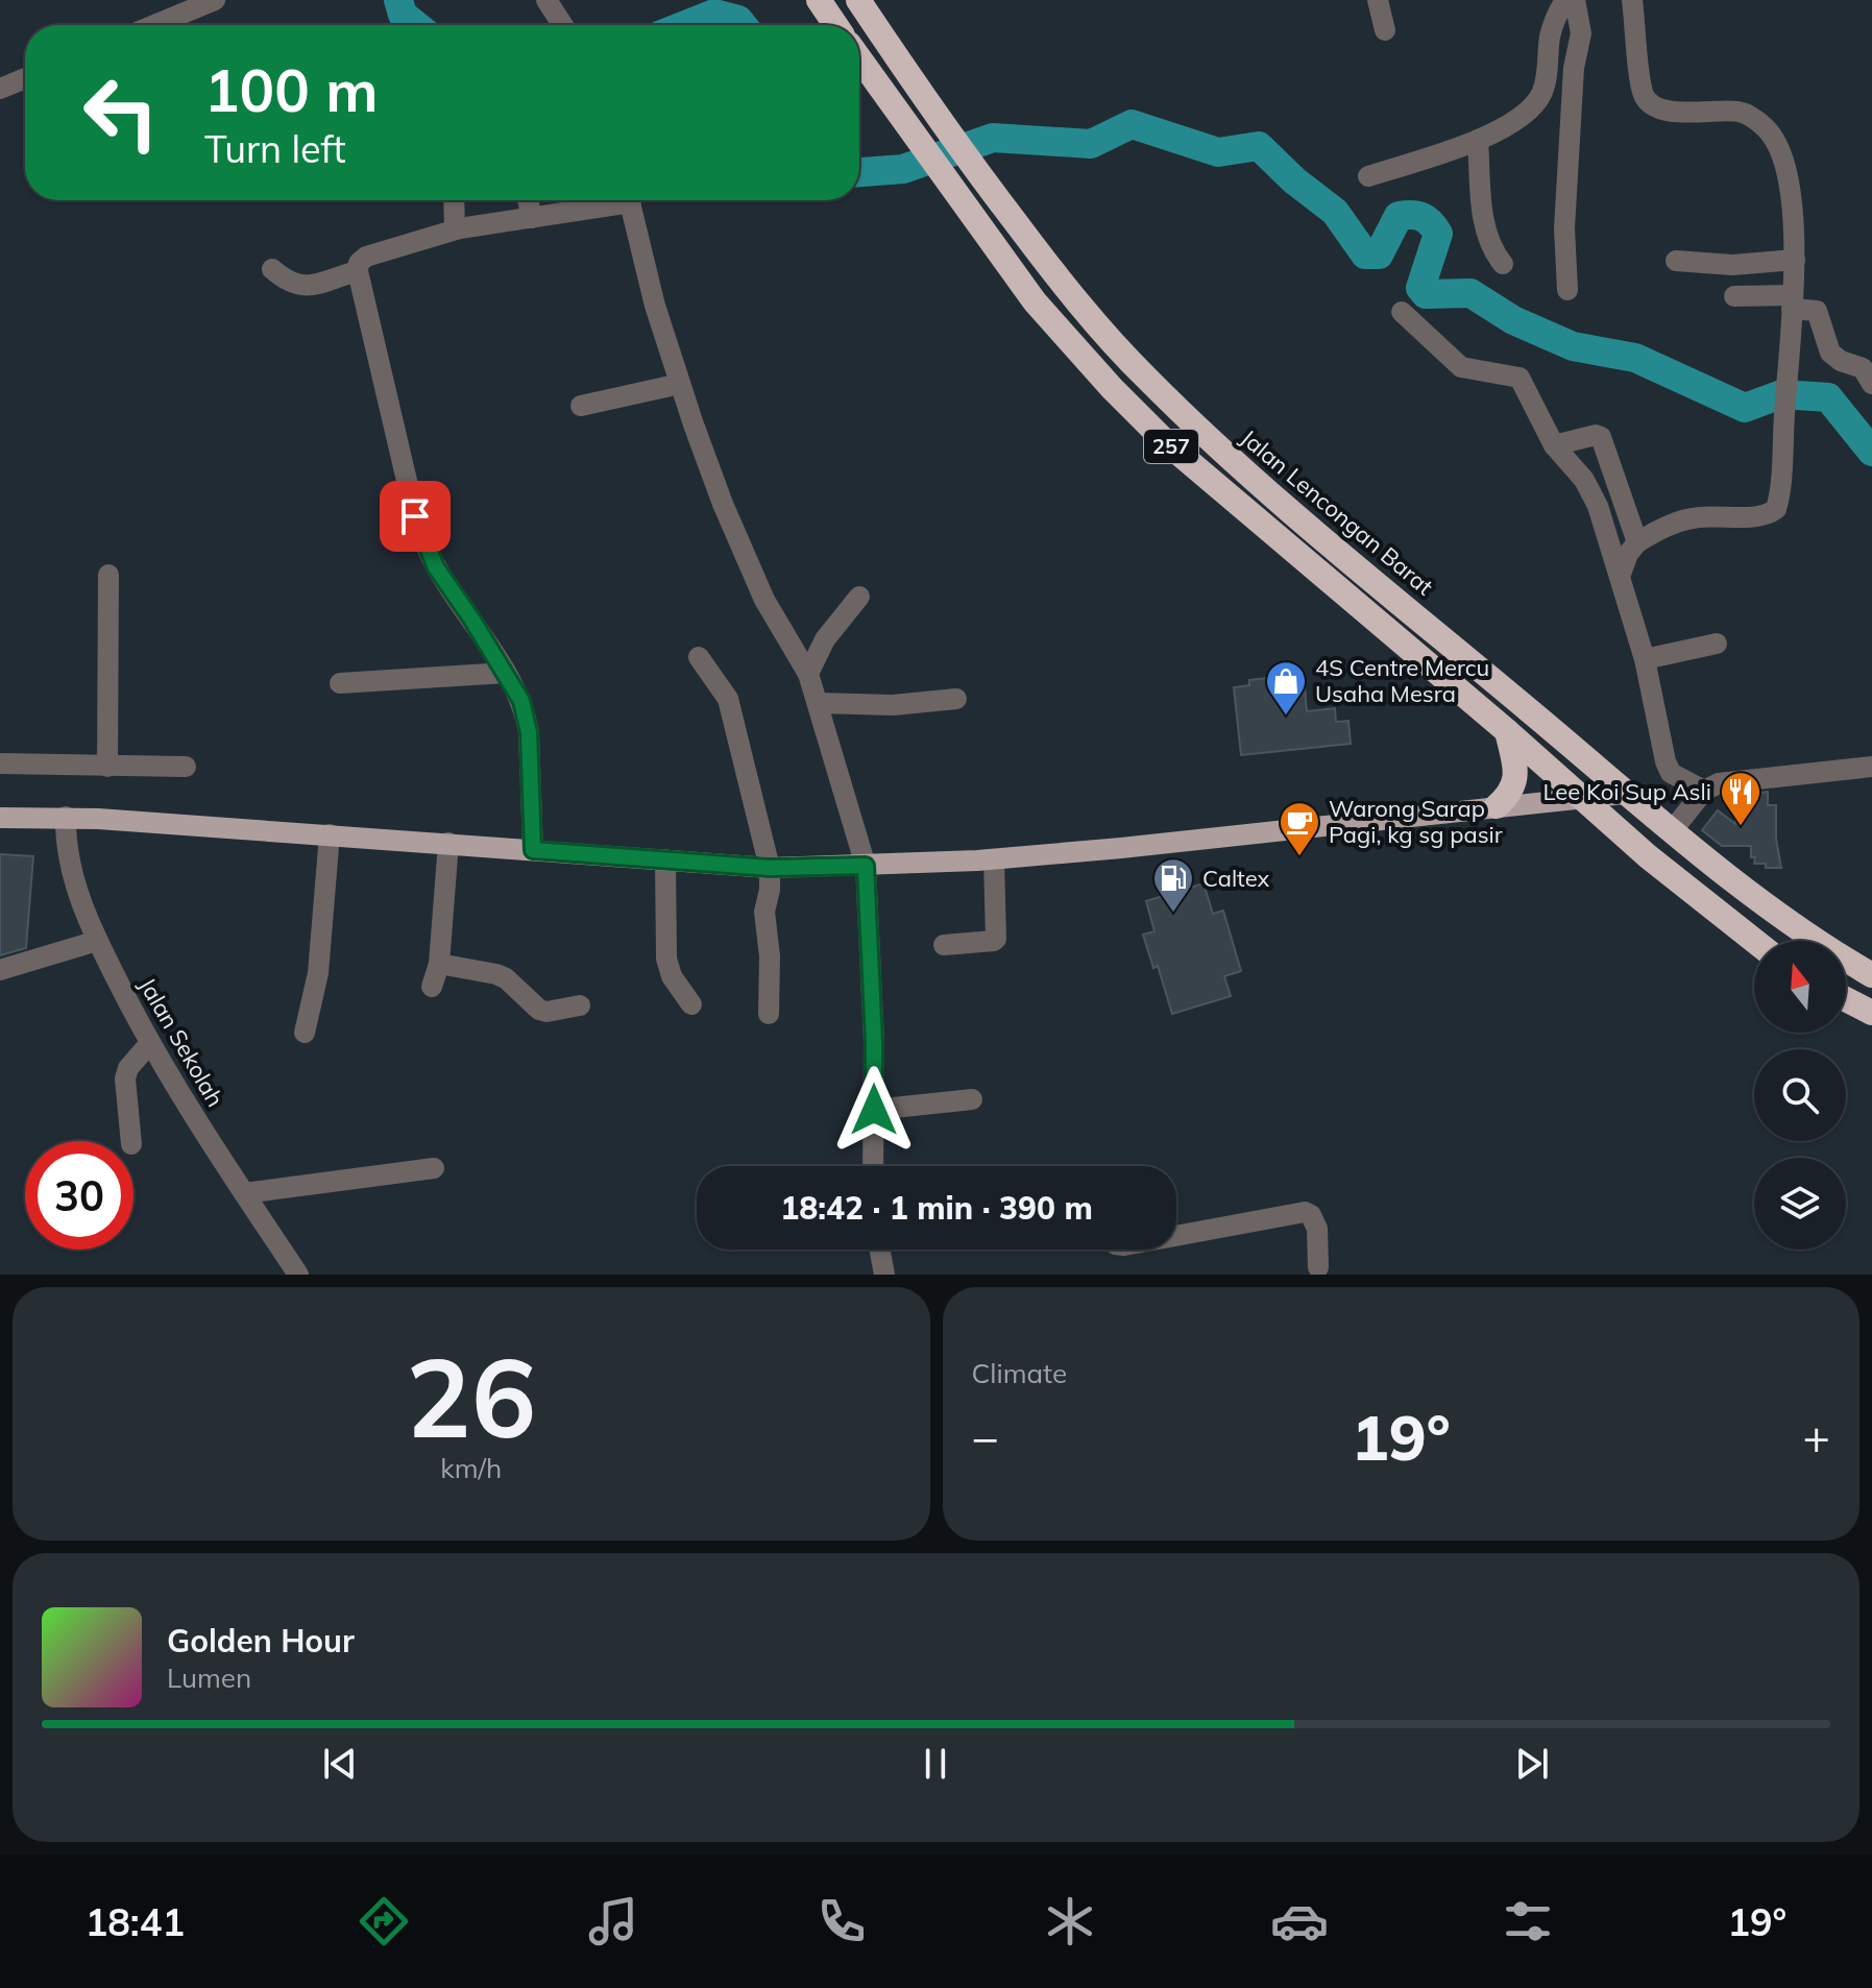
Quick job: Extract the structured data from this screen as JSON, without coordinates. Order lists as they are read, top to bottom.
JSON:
{
  "streets": {
    "highway": ["257", "Jalan Lencongan Barat"],
    "street": ["Jalan Sekolah"]
  },
  "places": {
    "shop": ["4S Centre Mercu Usaha Mesra"],
    "restaurant": ["Lee Koi Sup Asli"],
    "cafe": ["Warong Sarap Pagi, kg sg pasir"],
    "fuel station": ["Caltex"]
  },
  "north": "top",
  "page": {
    "turn": ["100 m", "Turn left"],
    "limit": "30",
    "trip": "18:42 · 1 min · 390 m",
    "tile": [
      ["26", "km/h"],
      "Climate"
    ],
    "heat": ["−", "19°", "+"],
    "song": ["Golden Hour", "Lumen"],
    "tabs": ["18:41", "19°"]
  }
}
